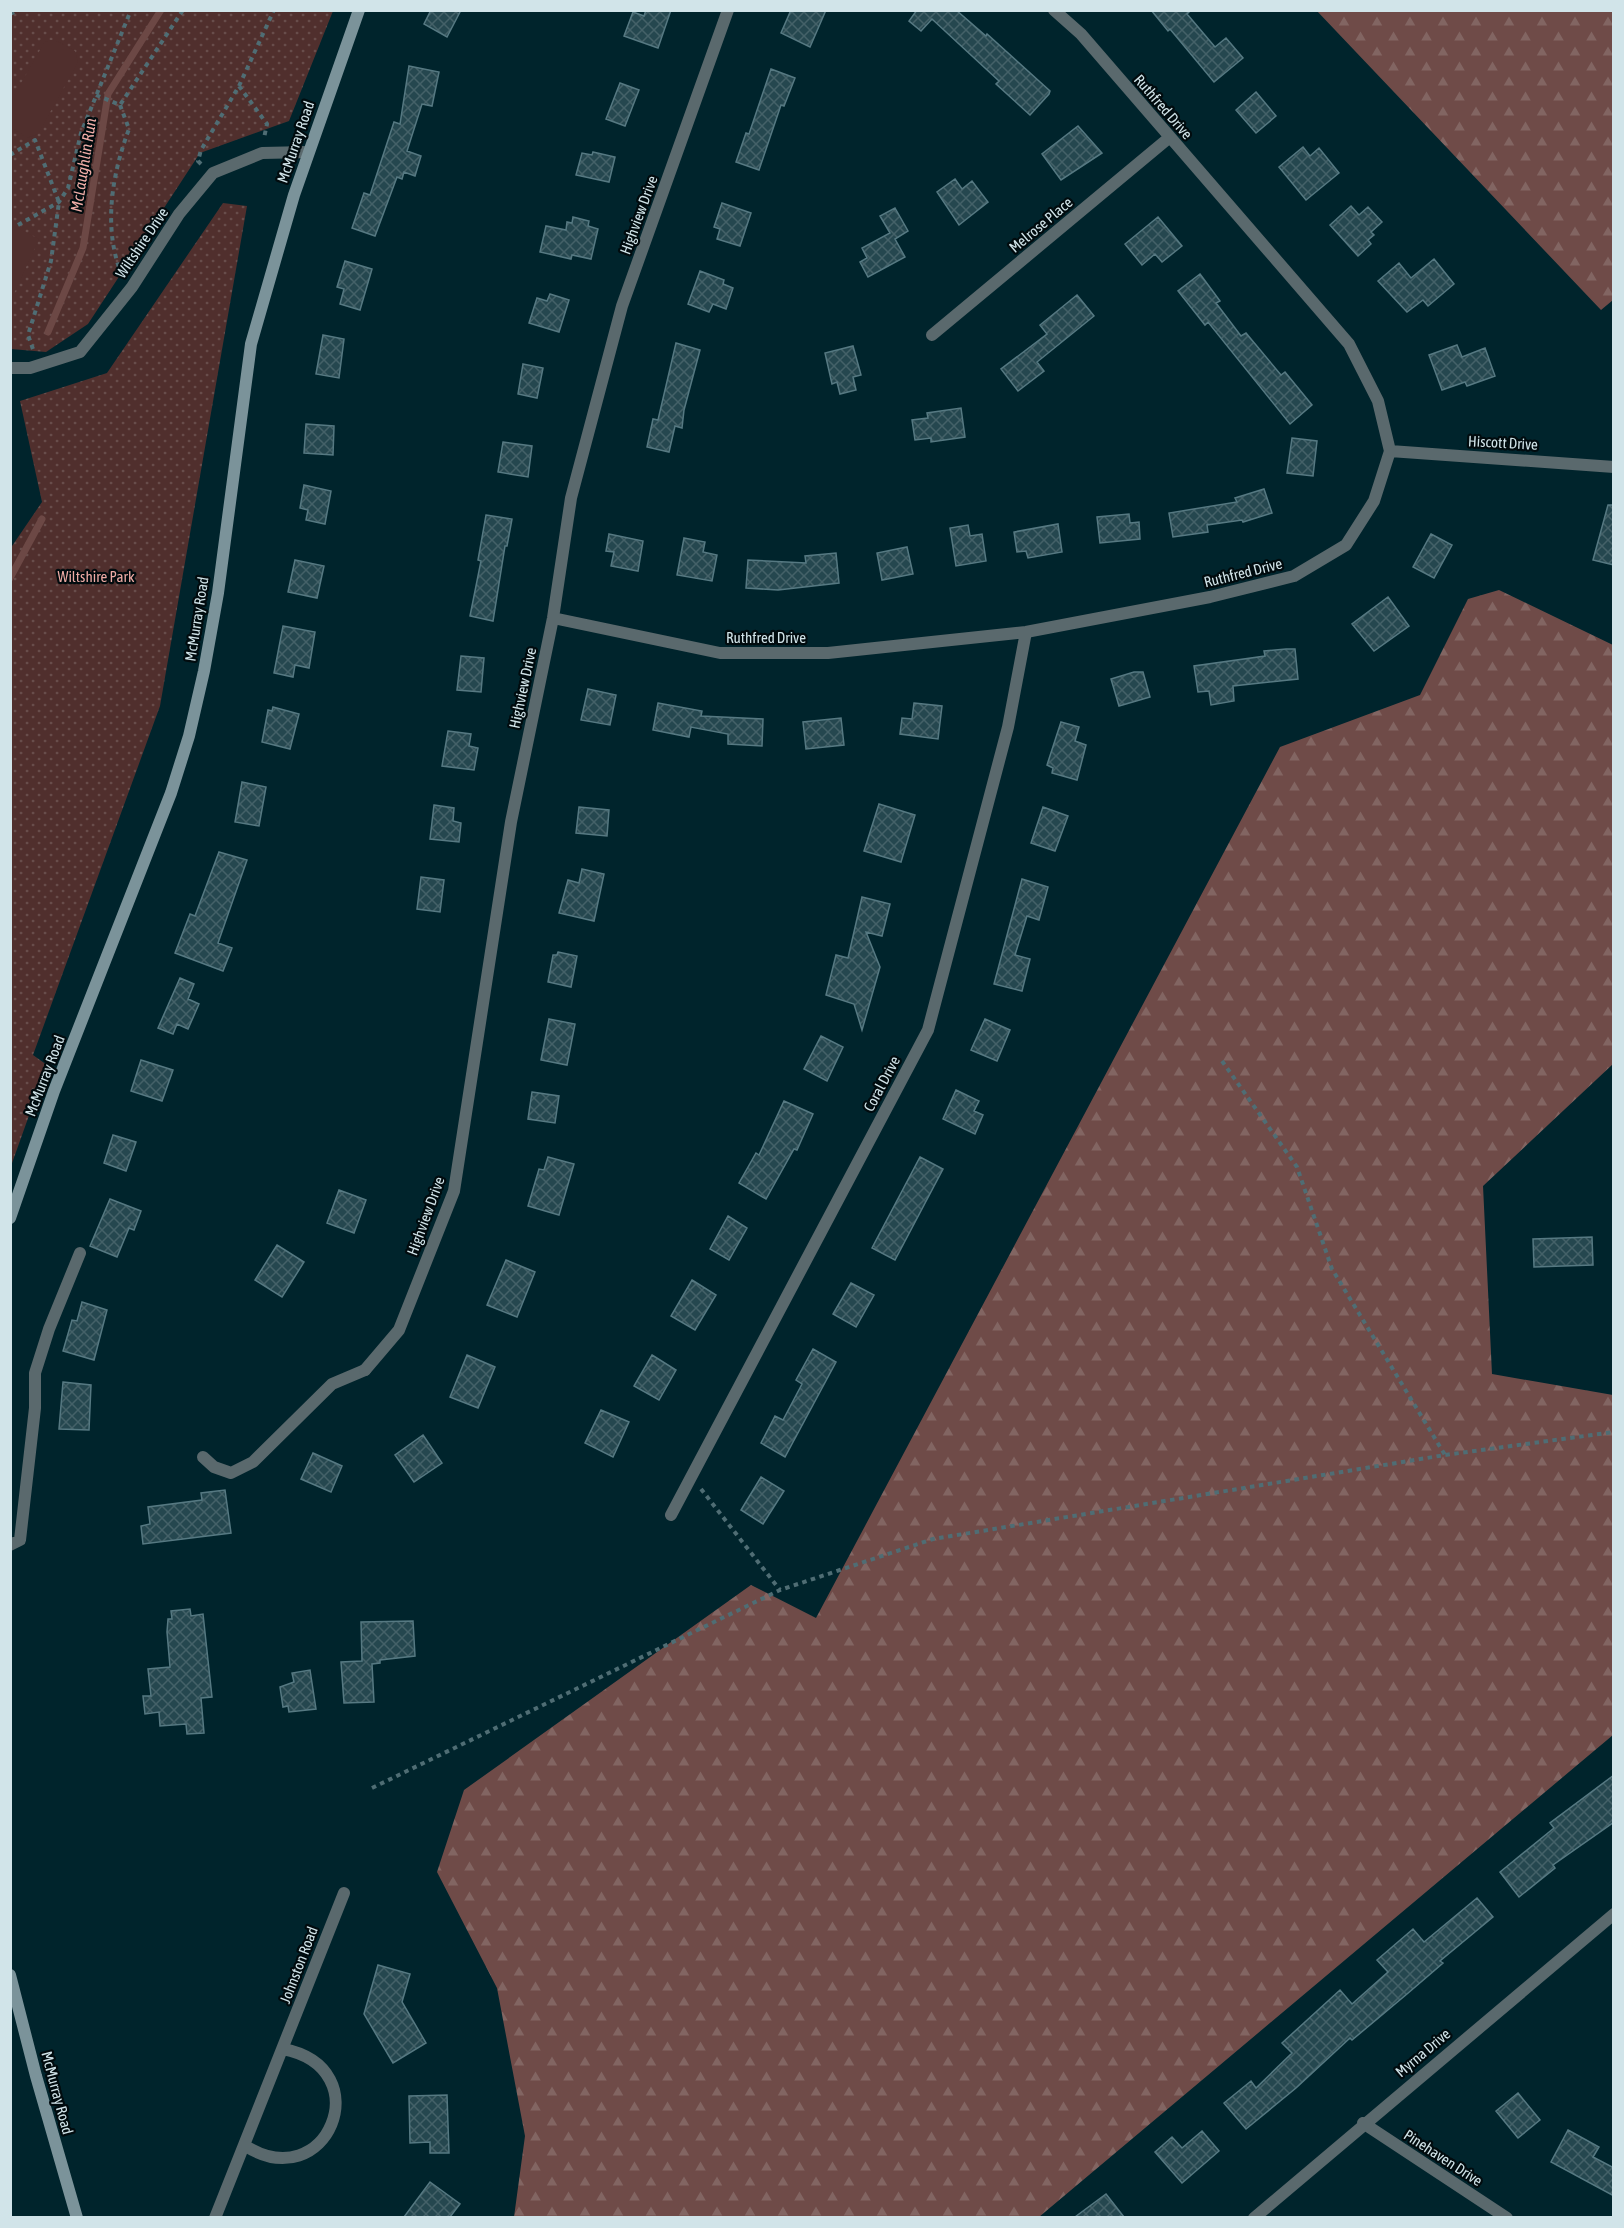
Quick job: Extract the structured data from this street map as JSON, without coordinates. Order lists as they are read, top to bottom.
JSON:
{
  "streets": {
    "main road": ["McMurray Road"],
    "street": [
      "Ruthfred Drive",
      "Highview Drive",
      "Melrose Place",
      "Wiltshire Drive",
      "Hiscott Drive",
      "Coral Drive",
      "Johnston Road",
      "Myrna Drive",
      "Pinehaven Drive"
    ]
  },
  "crossings": [
    ["Ruthfred Drive", "Highview Drive"],
    ["Ruthfred Drive", "Melrose Place"],
    ["Ruthfred Drive", "Hiscott Drive"],
    ["Ruthfred Drive", "Coral Drive"],
    ["McMurray Road", "Wiltshire Drive"],
    ["Myrna Drive", "Pinehaven Drive"]
  ],
  "water": ["McLaughlin Run"],
  "parks": ["Wiltshire Park"]
}
